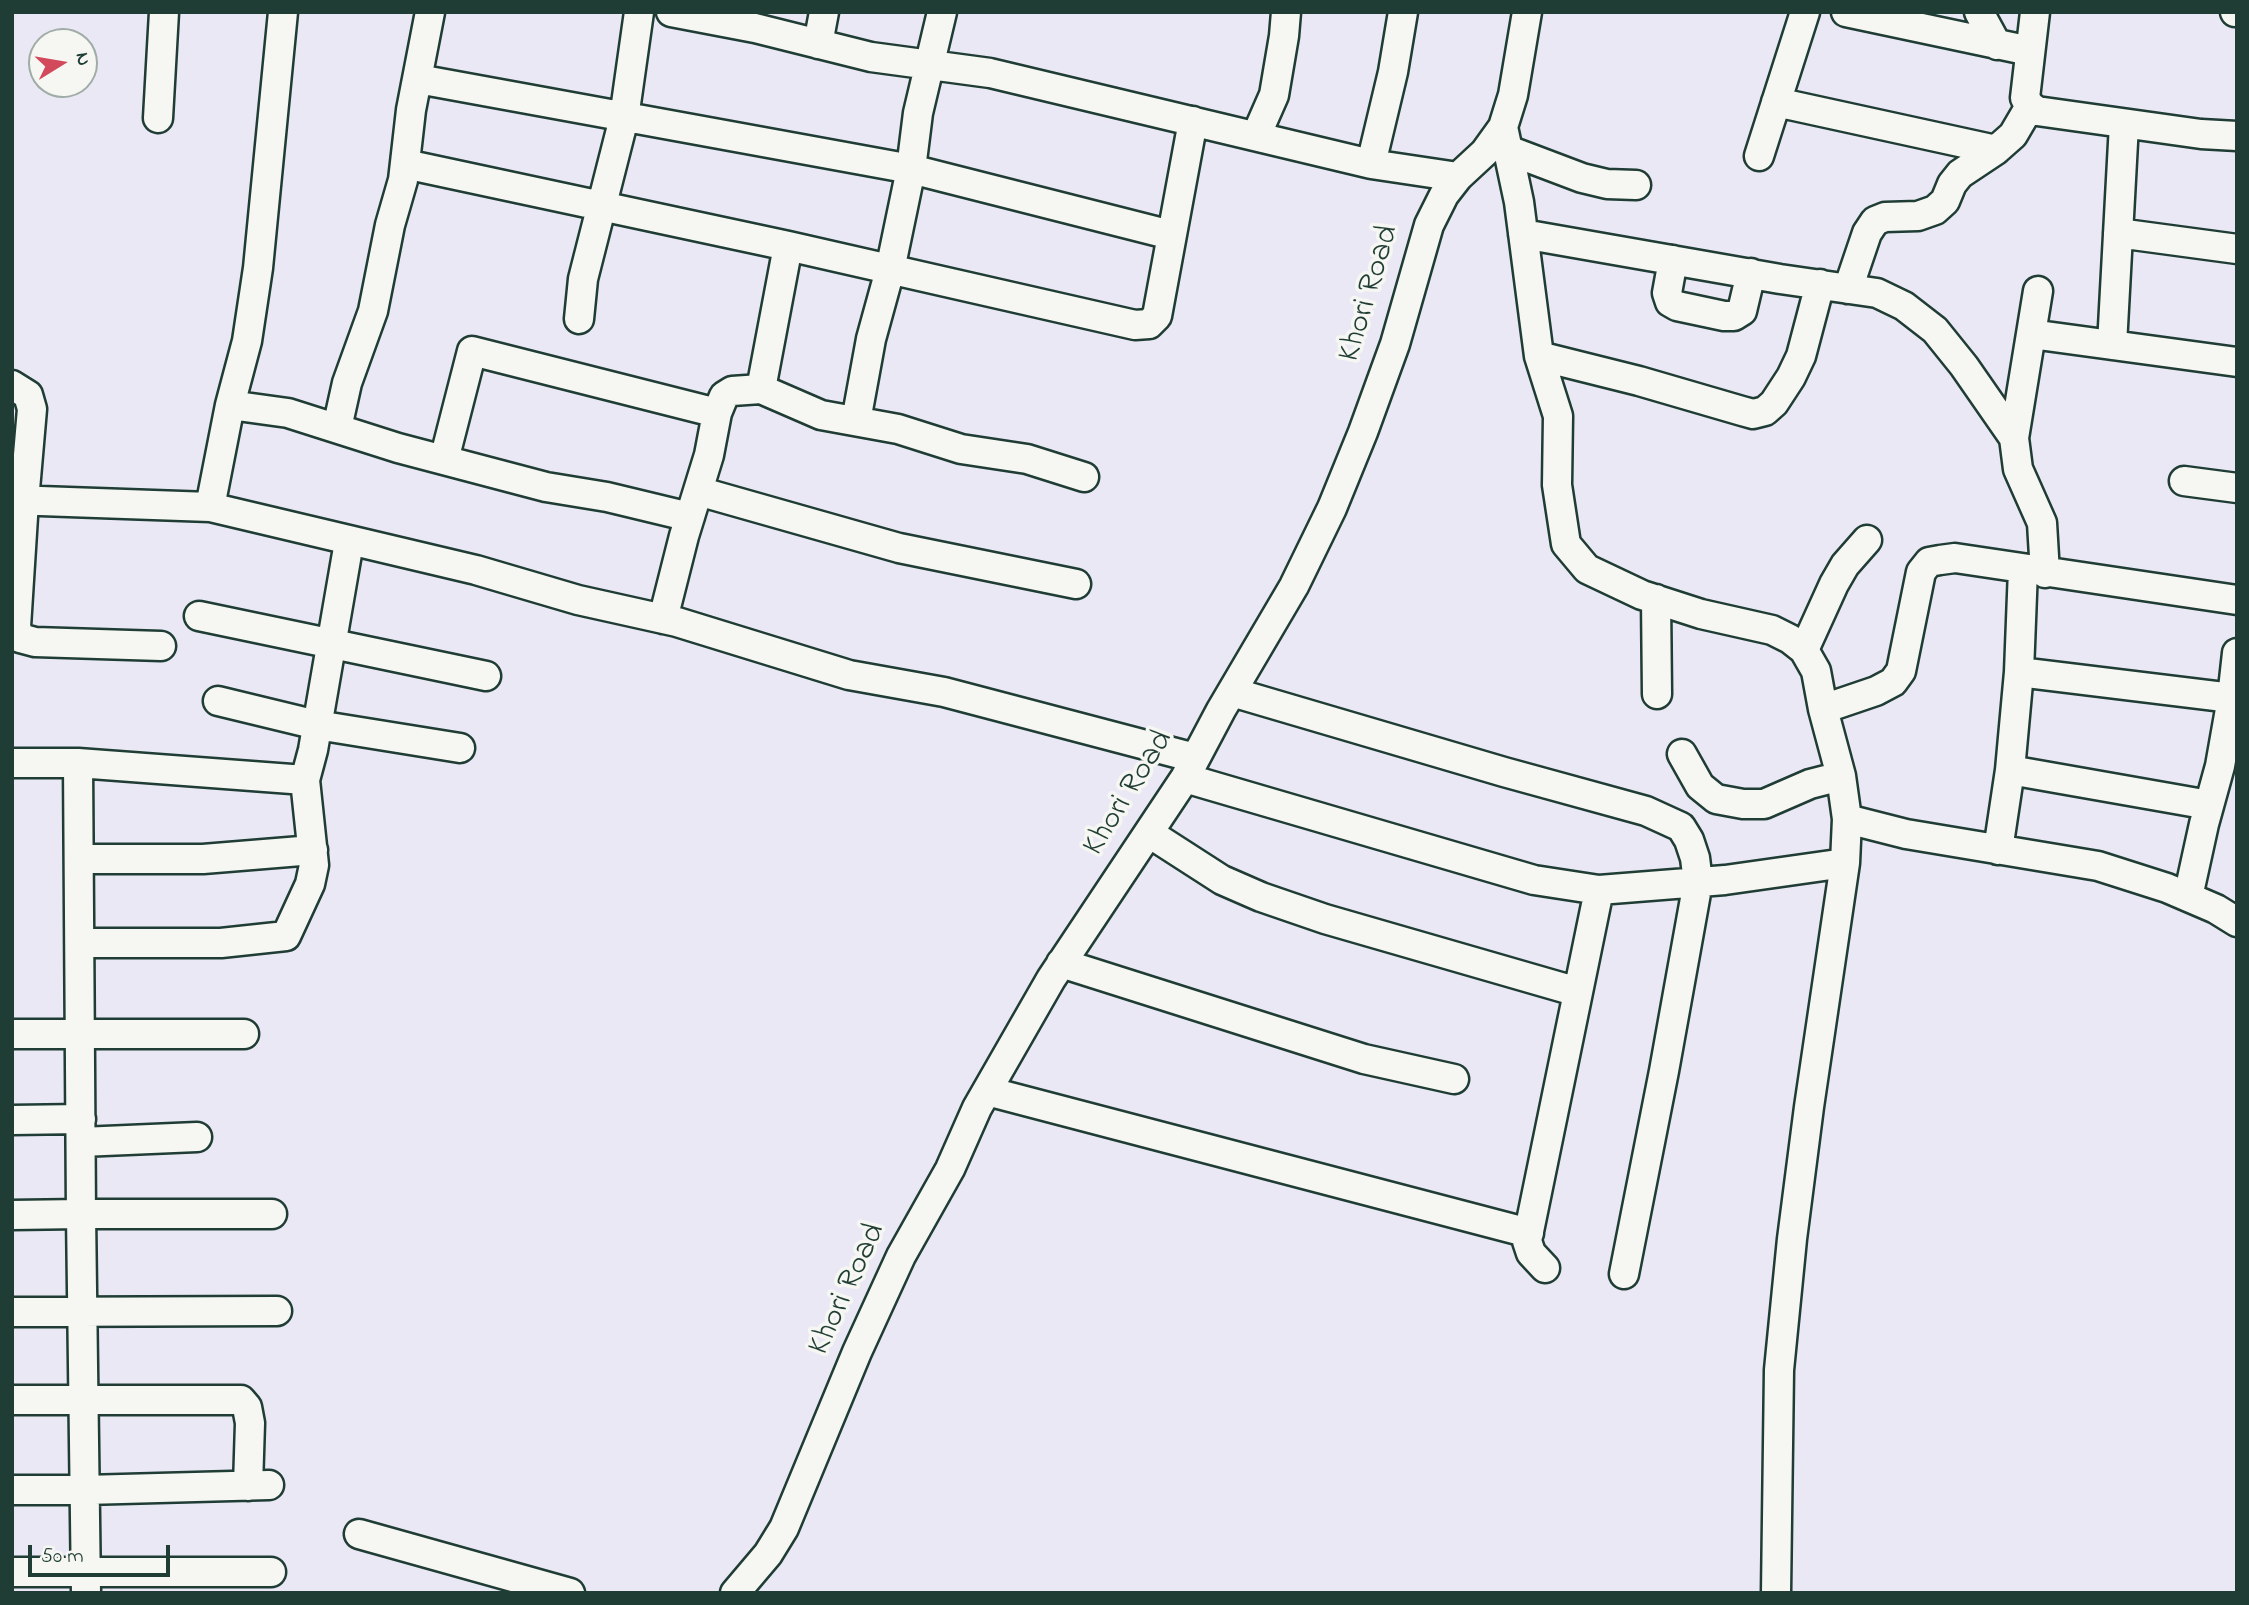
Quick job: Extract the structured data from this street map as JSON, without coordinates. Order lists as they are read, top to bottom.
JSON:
{
  "streets": {
    "street": ["Khori Road"]
  },
  "scale_bar": "50 m",
  "north": "right"
}
